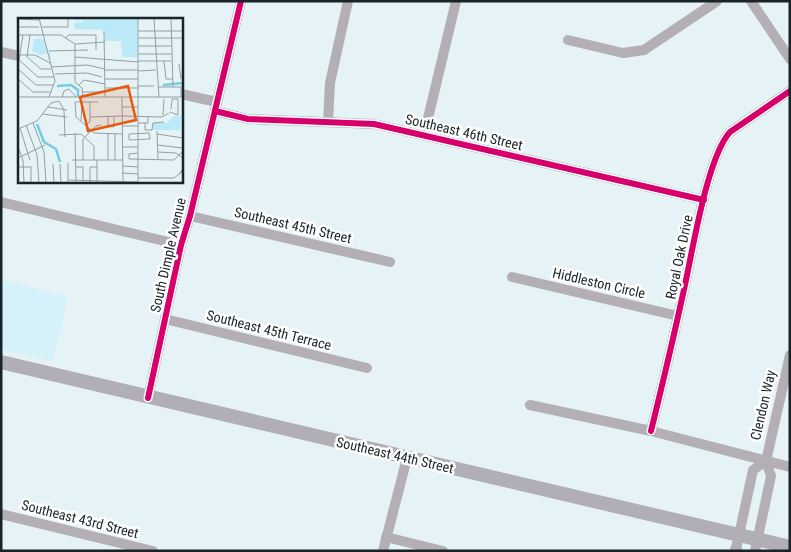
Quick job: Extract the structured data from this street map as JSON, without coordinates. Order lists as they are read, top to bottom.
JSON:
{
  "streets": {
    "main road": ["Southeast 44th Street"],
    "street": [
      "Southeast 46th Street",
      "Southeast 45th Street",
      "South Dimple Avenue",
      "Royal Oak Drive",
      "Hiddleston Circle",
      "Southeast 45th Terrace",
      "Clendon Way",
      "Southeast 43rd Street"
    ]
  },
  "crossings": [
    ["Southeast 46th Street", "South Dimple Avenue"],
    ["Southeast 46th Street", "Royal Oak Drive"],
    ["Southeast 45th Street", "South Dimple Avenue"],
    ["South Dimple Avenue", "Southeast 45th Terrace"],
    ["South Dimple Avenue", "Southeast 44th Street"],
    ["Royal Oak Drive", "Hiddleston Circle"],
    ["Clendon Way", "Southeast 44th Street"]
  ]
}
